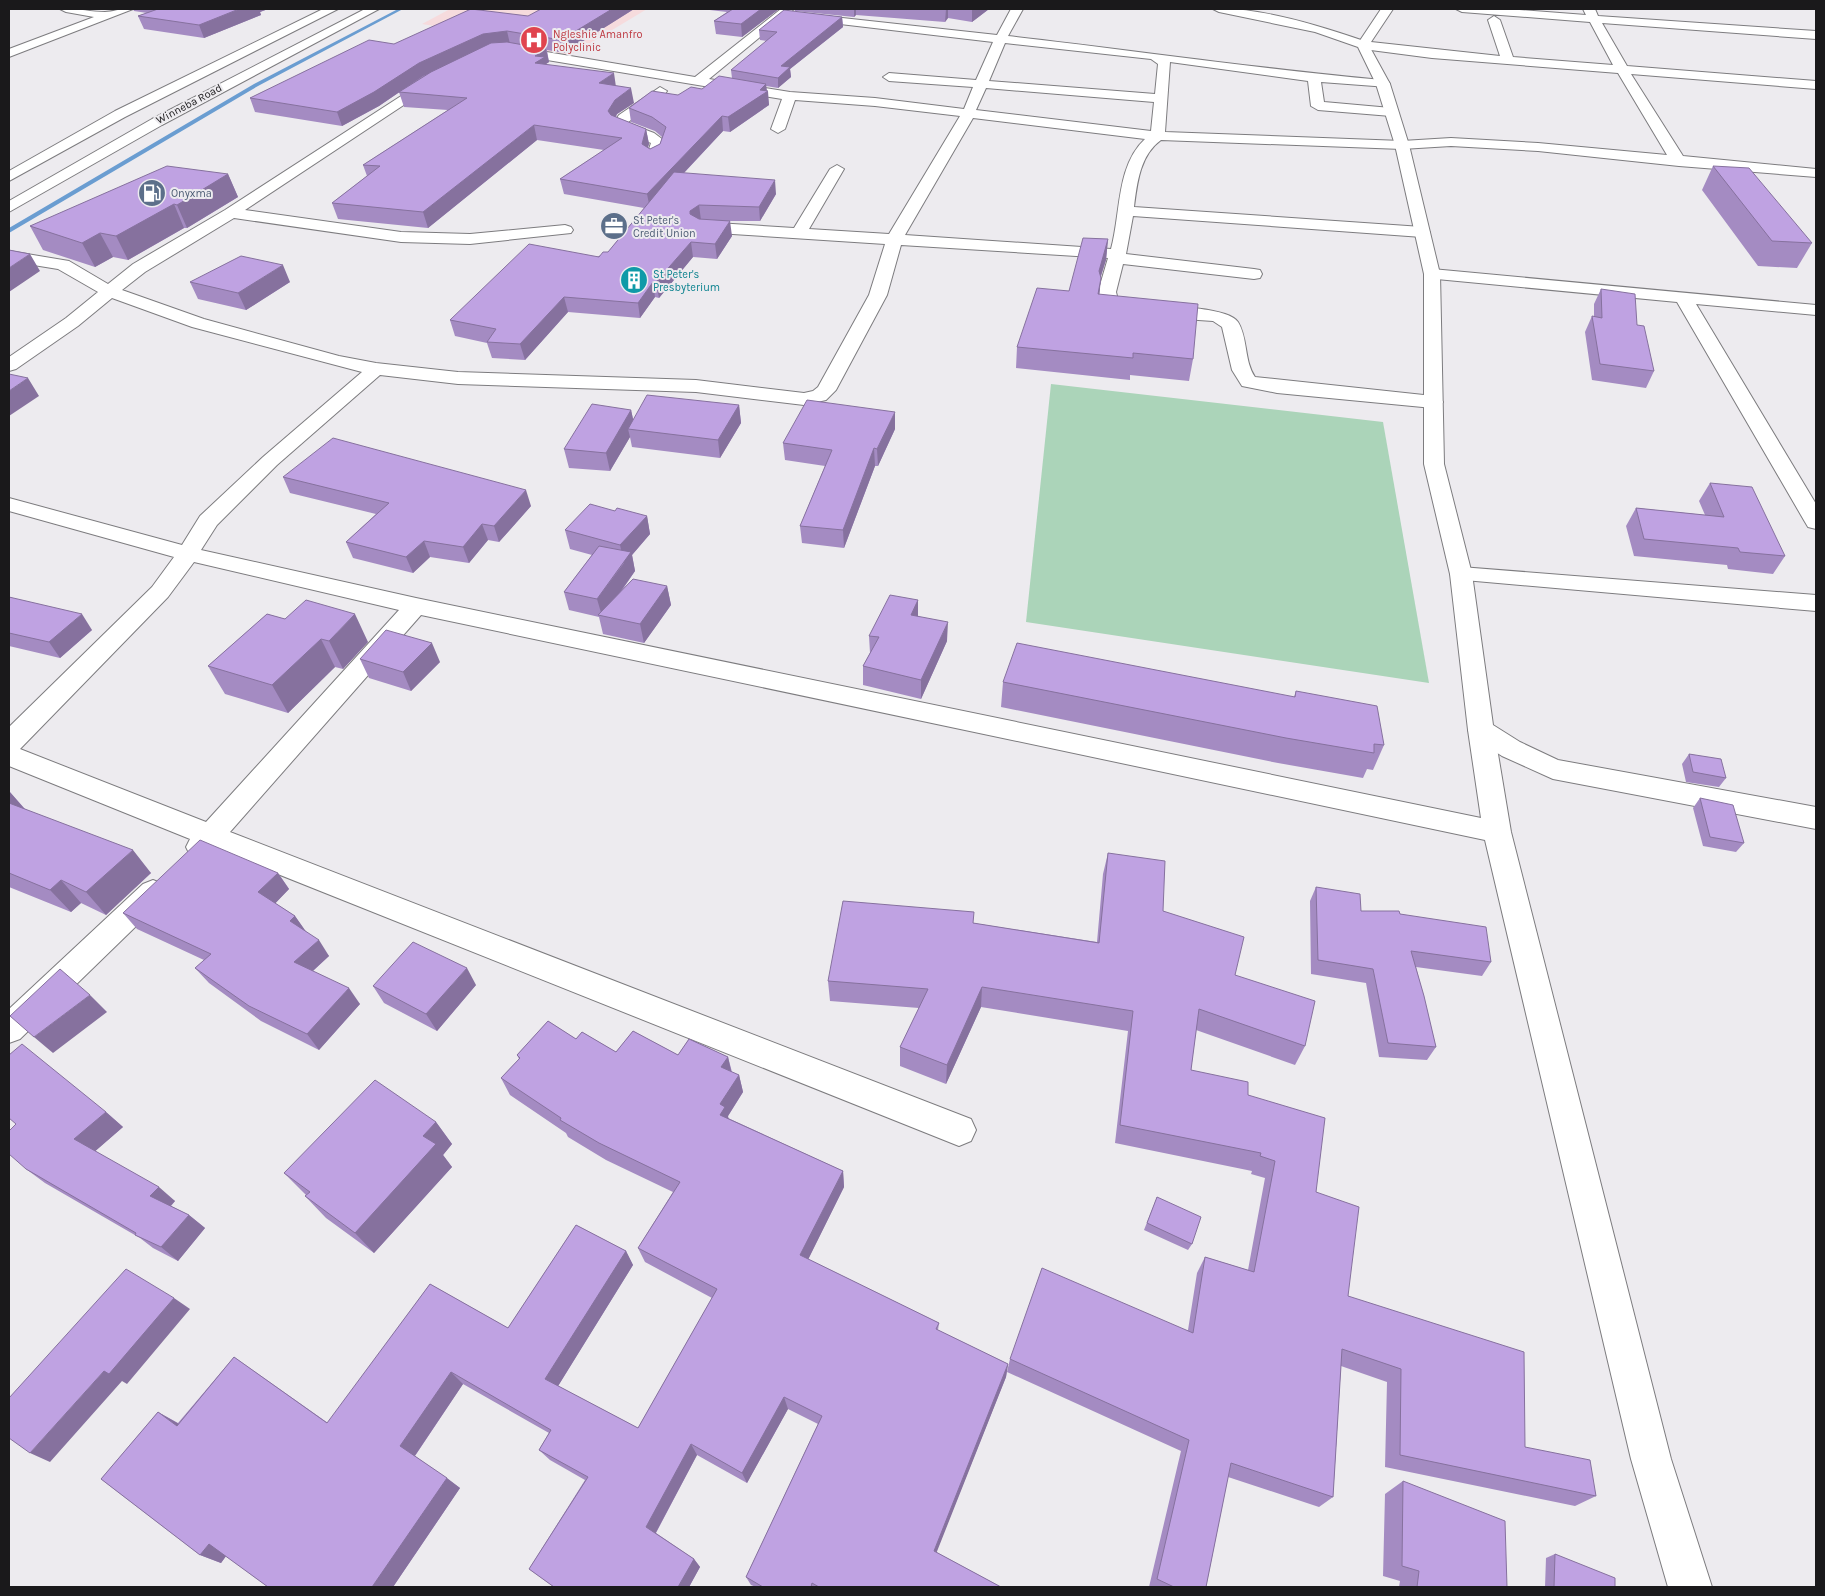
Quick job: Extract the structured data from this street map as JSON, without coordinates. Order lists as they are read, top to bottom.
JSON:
{
  "streets": {
    "main road": ["Winneba Road"]
  },
  "places": {
    "hospital": ["Ngleshie Amanfro Polyclinic"],
    "fuel station": ["Onyxma"],
    "office": ["St Peter's Credit Union"],
    "building": ["St Peter's Presbyterium"]
  }
}
